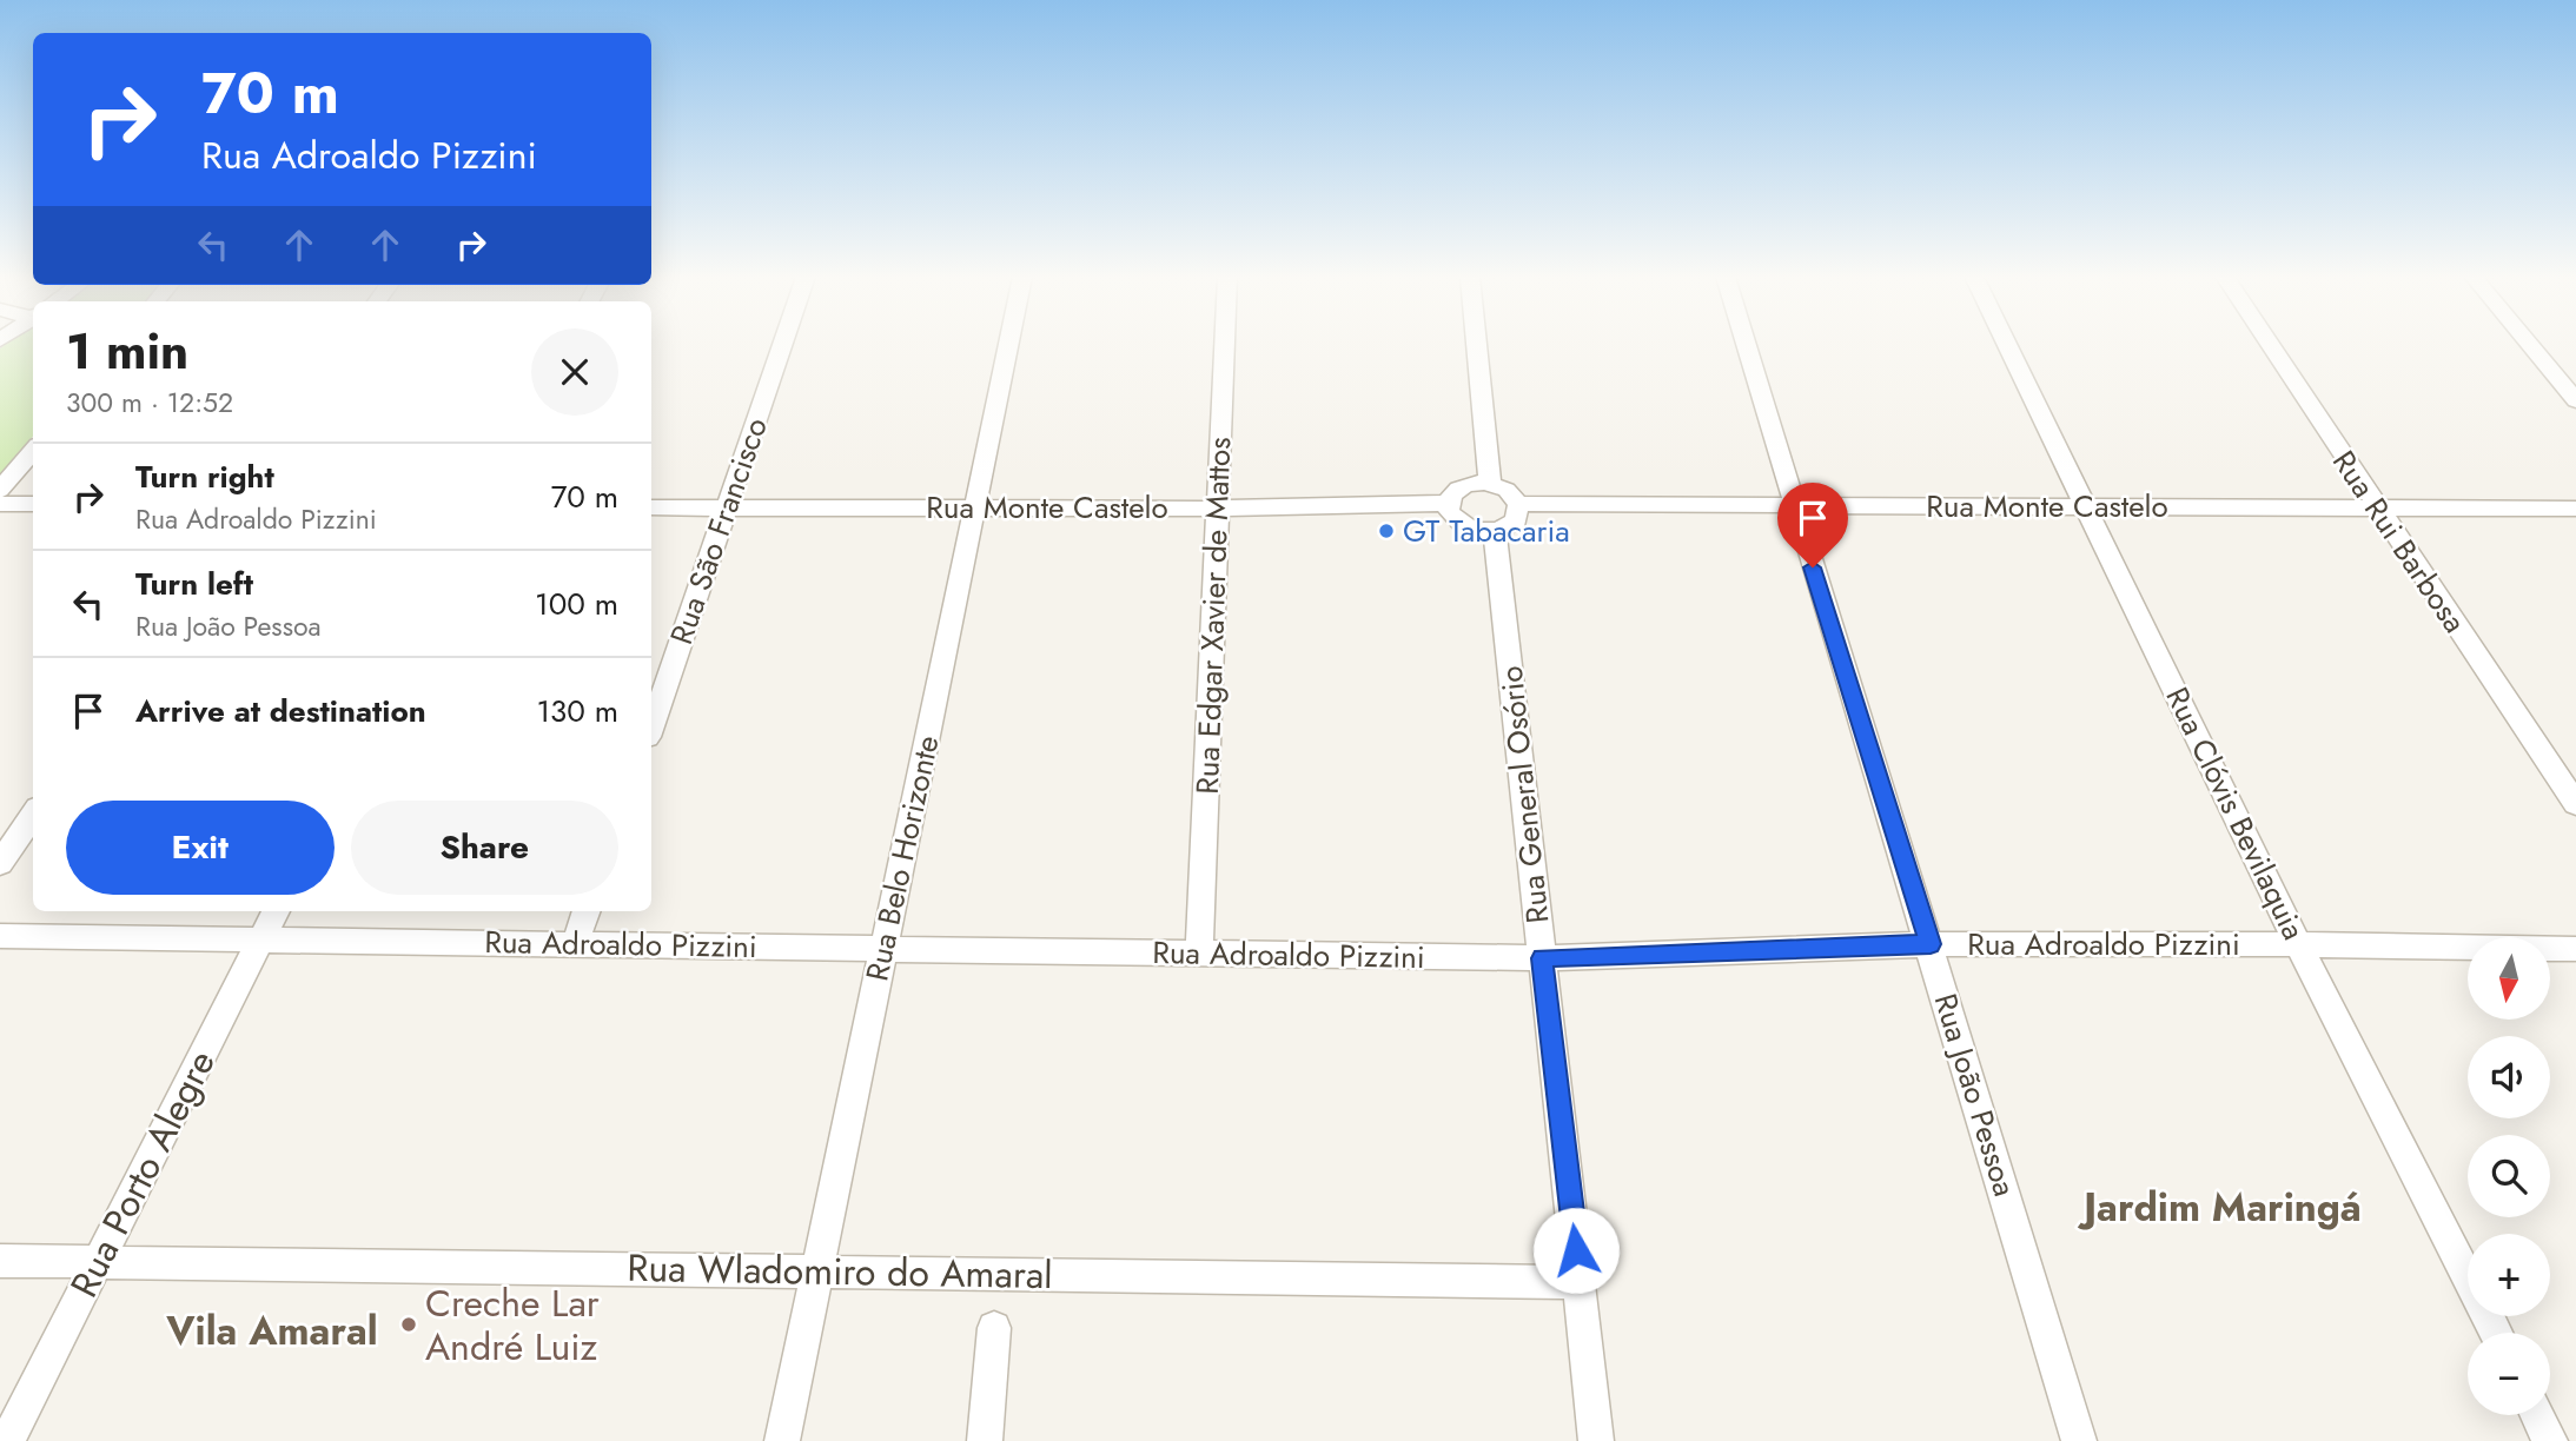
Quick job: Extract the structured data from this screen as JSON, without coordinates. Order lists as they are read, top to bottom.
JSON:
{
  "streets": {
    "street": [
      "Rua Monte Castelo",
      "Rua São Francisco",
      "Rua Rui Barbosa",
      "Rua Edgar Xavier de Mattos",
      "Rua General Osório",
      "Rua Clóvis Bevilaquia",
      "Rua Belo Horizonte",
      "Rua Adroaldo Pizzini",
      "Rua João Pessoa",
      "Rua Porto Alegre",
      "Rua Wladomiro do Amaral"
    ]
  },
  "crossings": [
    ["Rua Monte Castelo", "Rua São Francisco"],
    ["Rua Monte Castelo", "Rua Rui Barbosa"],
    ["Rua Monte Castelo", "Rua Edgar Xavier de Mattos"],
    ["Rua Monte Castelo", "Rua General Osório"],
    ["Rua Monte Castelo", "Rua Clóvis Bevilaquia"],
    ["Rua Monte Castelo", "Rua Belo Horizonte"],
    ["Rua Monte Castelo", "Rua João Pessoa"],
    ["Rua Edgar Xavier de Mattos", "Rua Adroaldo Pizzini"],
    ["Rua General Osório", "Rua Adroaldo Pizzini"],
    ["Rua General Osório", "Rua Wladomiro do Amaral"],
    ["Rua Clóvis Bevilaquia", "Rua Adroaldo Pizzini"],
    ["Rua Belo Horizonte", "Rua Adroaldo Pizzini"],
    ["Rua Belo Horizonte", "Rua Wladomiro do Amaral"],
    ["Rua Adroaldo Pizzini", "Rua João Pessoa"],
    ["Rua Adroaldo Pizzini", "Rua Porto Alegre"],
    ["Rua Porto Alegre", "Rua Wladomiro do Amaral"]
  ],
  "districts": ["Jardim Maringá", "Vila Amaral"],
  "places": ["GT Tabacaria", "Creche Lar André Luiz"],
  "north": "bottom",
  "page": {
    "turn": ["70 m", "Rua Adroaldo Pizzini"],
    "heading": ["1 min", "300 m · 12:52"],
    "list": [
      {
        "name": "Turn right",
        "note": "Rua Adroaldo Pizzini",
        "value": "70 m"
      },
      {
        "name": "Turn left",
        "note": "Rua João Pessoa",
        "value": "100 m"
      },
      {
        "name": "Arrive at destination",
        "value": "130 m"
      }
    ],
    "buttons": ["Exit", "Share"],
    "map_buttons": ["+", "−"]
  }
}
